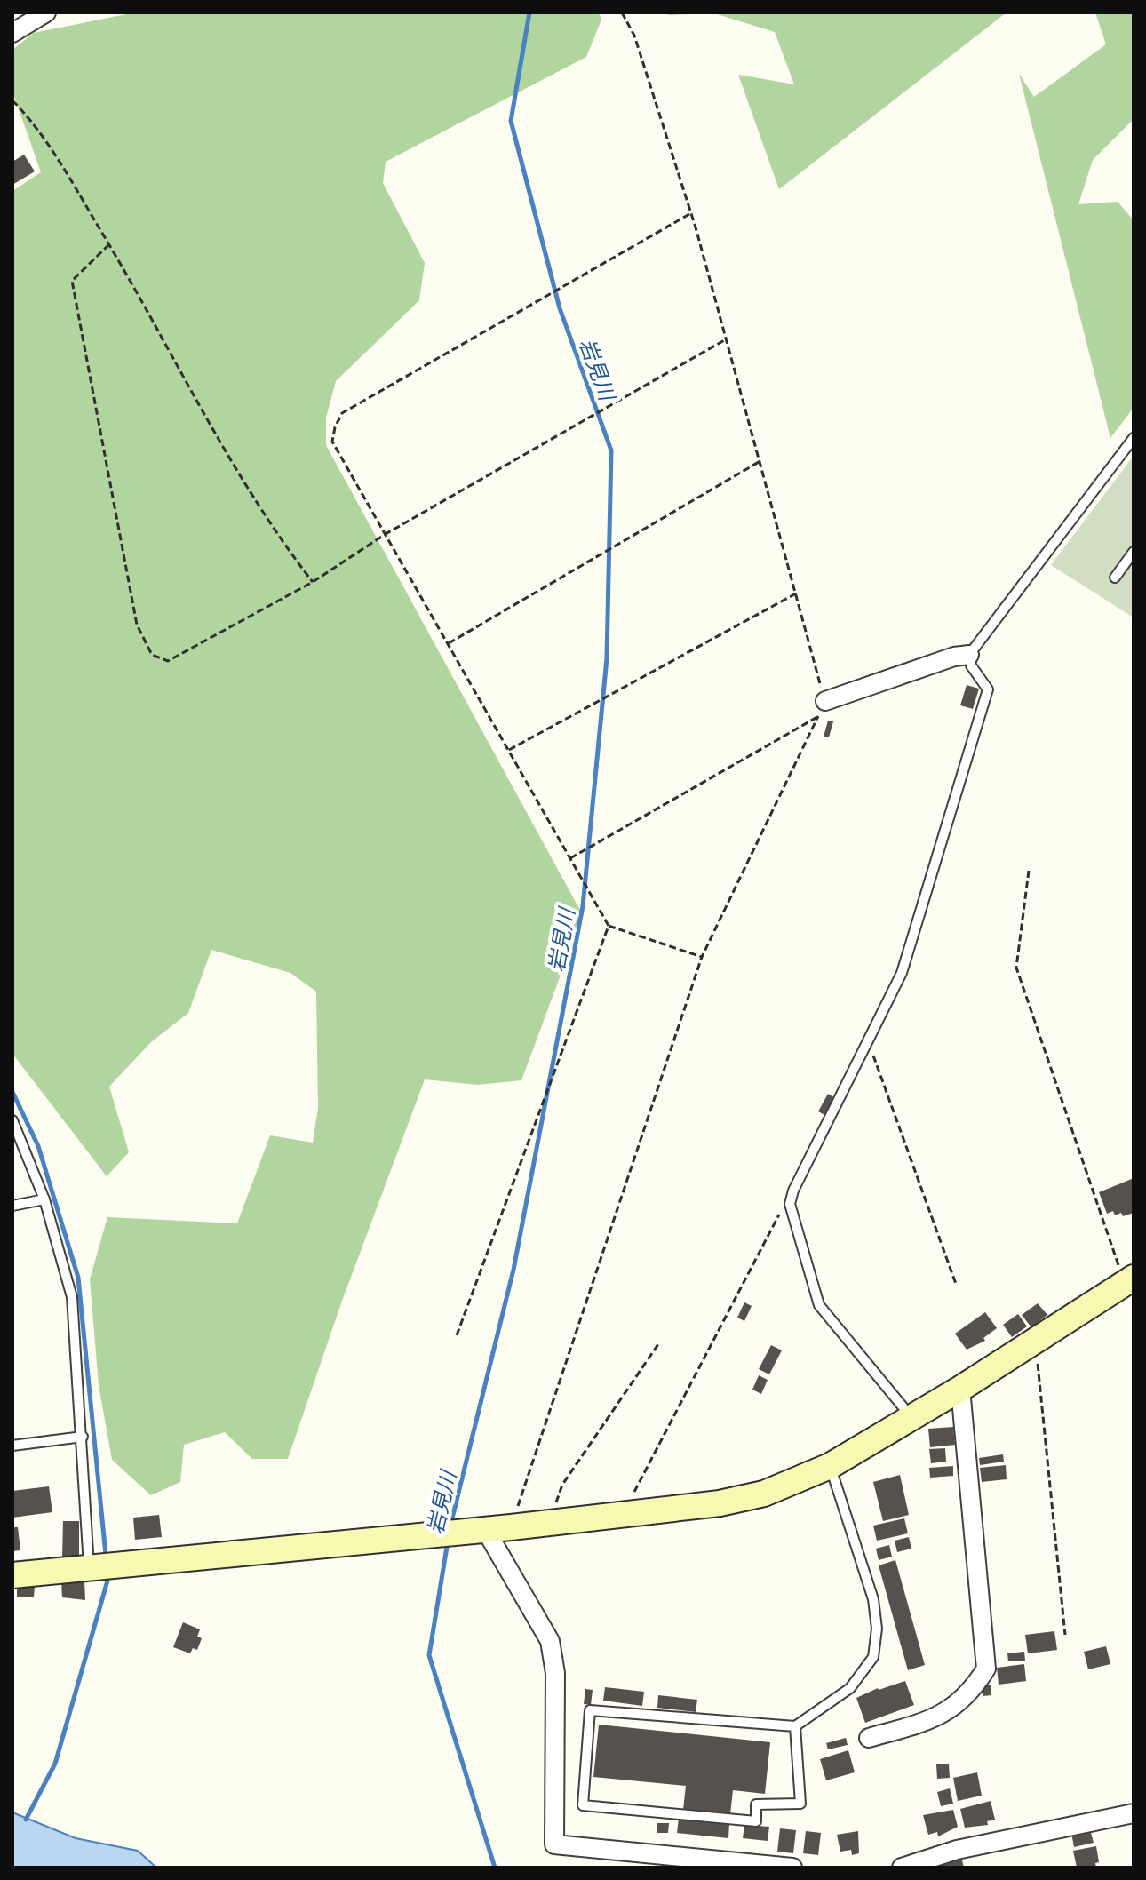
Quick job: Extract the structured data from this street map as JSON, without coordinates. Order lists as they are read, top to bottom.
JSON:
{
  "water": ["岩見川"]
}
